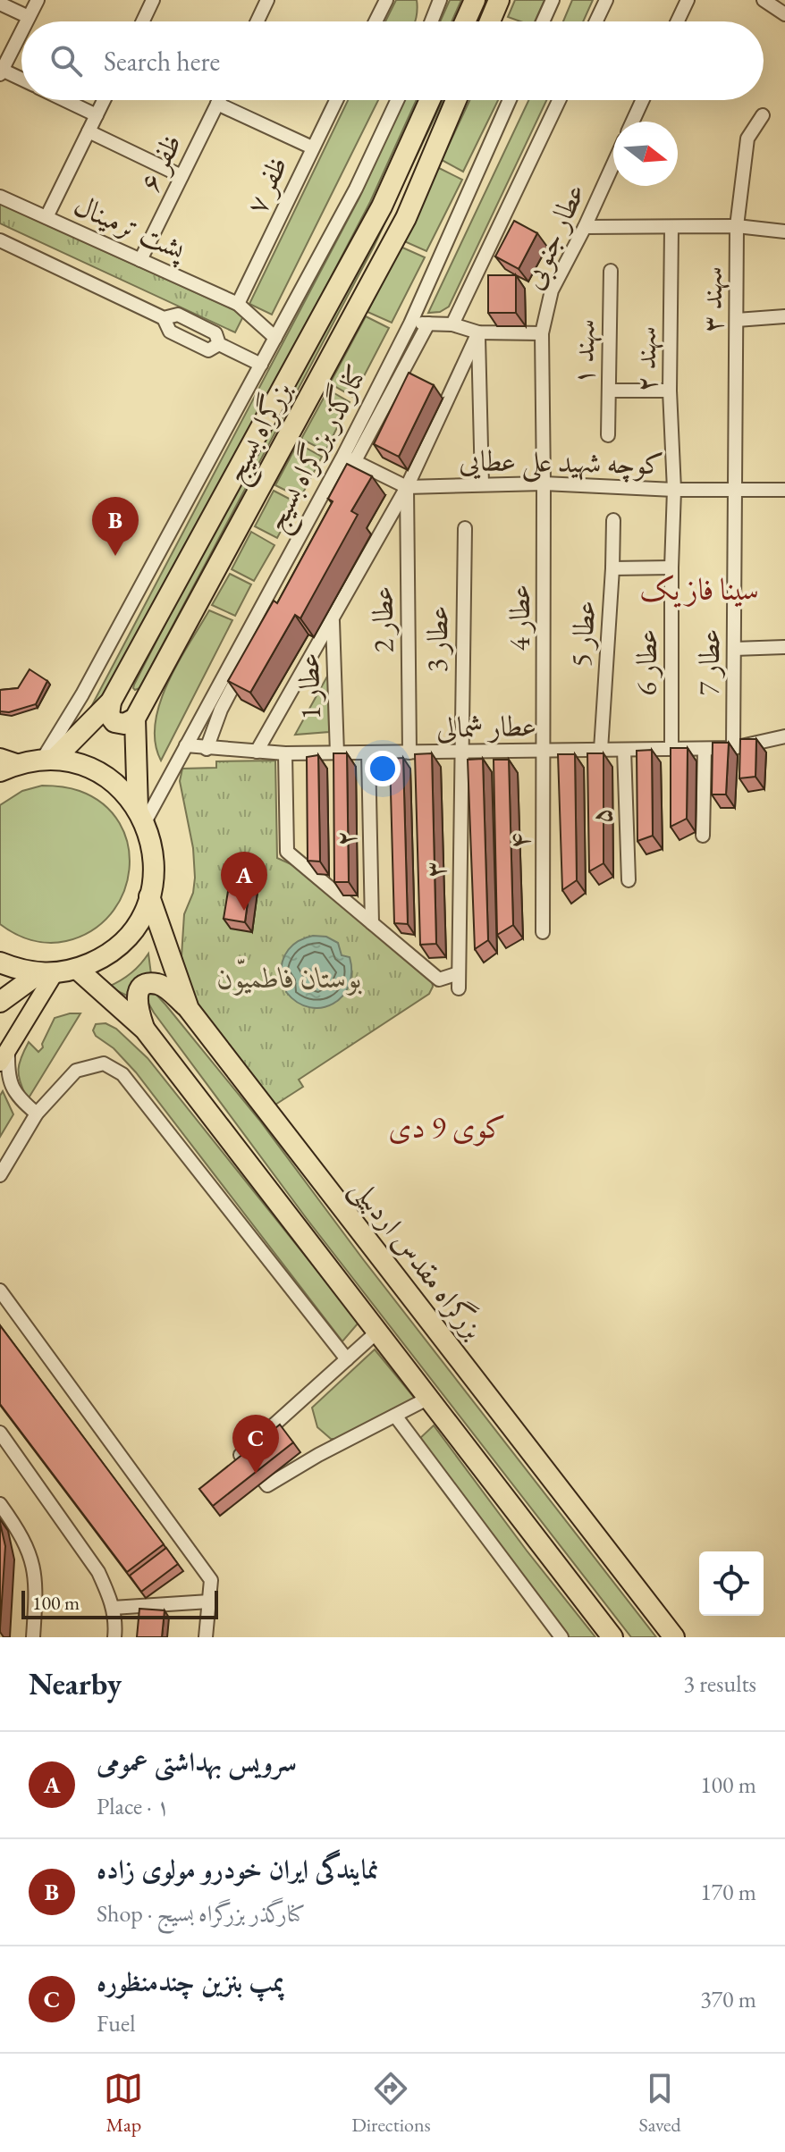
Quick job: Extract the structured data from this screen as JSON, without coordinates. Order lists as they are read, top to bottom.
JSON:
{
  "streets": {
    "highway": ["بزرگراه بسیج", "بزرگراه مقدس اردبیلی"],
    "street": [
      "ظفر ۶",
      "ظفر ۷",
      "پشت ترمینال",
      "عطار جنوبی",
      "سهند ۳",
      "سهند ۱",
      "سهند ۲",
      "کنارگذر بزرگراه بسیج",
      "کوچه شهید علی عطایی",
      "عطار 4",
      "عطار 2",
      "عطار 5",
      "عطار 3",
      "عطار 6",
      "عطار 7",
      "عطار 1",
      "عطار شمالی",
      "۵",
      "۲",
      "۴",
      "۳"
    ]
  },
  "crossings": [
    ["ظفر ۶", "پشت ترمینال"],
    ["ظفر ۷", "پشت ترمینال"],
    ["عطار جنوبی", "کوچه شهید علی عطایی"],
    ["عطار جنوبی", "عطار 4"],
    ["سهند ۳", "کوچه شهید علی عطایی"],
    ["سهند ۳", "عطار 7"],
    ["سهند ۲", "کوچه شهید علی عطایی"],
    ["سهند ۲", "عطار 6"],
    ["کنارگذر بزرگراه بسیج", "کوچه شهید علی عطایی"],
    ["کنارگذر بزرگراه بسیج", "عطار شمالی"],
    ["کوچه شهید علی عطایی", "عطار 4"],
    ["کوچه شهید علی عطایی", "عطار 2"],
    ["کوچه شهید علی عطایی", "عطار 6"],
    ["کوچه شهید علی عطایی", "عطار 7"],
    ["عطار 4", "عطار شمالی"],
    ["عطار 4", "۴"],
    ["عطار 2", "عطار شمالی"],
    ["عطار 5", "عطار شمالی"],
    ["عطار 3", "عطار شمالی"],
    ["عطار 3", "۳"],
    ["عطار 6", "عطار شمالی"],
    ["عطار 7", "عطار شمالی"],
    ["عطار 1", "عطار شمالی"],
    ["عطار شمالی", "۵"],
    ["عطار شمالی", "۲"],
    ["عطار شمالی", "۴"],
    ["عطار شمالی", "۳"]
  ],
  "districts": ["سینا فاز یک", "کوی 9 دی"],
  "parks": ["بوستان فاطمیّون"],
  "scale_bar": "100 m",
  "north": "right",
  "page": {
    "search": "Search here",
    "pins": ["B", "A", "C"],
    "scale": "100 m",
    "heading": ["Nearby", "3 results"],
    "list": [
      {
        "mark": "A",
        "name": "سرویس بهداشتی عمومی",
        "note": "Place · ۱",
        "value": "100 m"
      },
      {
        "mark": "B",
        "name": "نمایندگی ایران خودرو مولوی زاده",
        "note": "Shop · کنارگذر بزرگراه بسیج",
        "value": "170 m"
      },
      {
        "mark": "C",
        "name": "پمپ بنزین چندمنظوره",
        "note": "Fuel",
        "value": "370 m"
      }
    ],
    "nav": ["Map", "Directions", "Saved"]
  }
}
